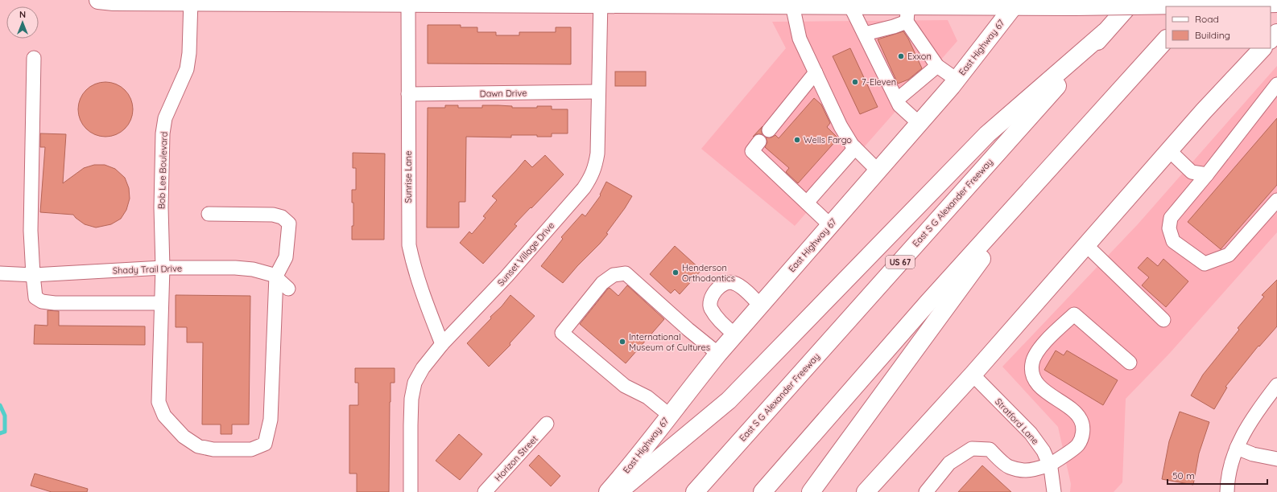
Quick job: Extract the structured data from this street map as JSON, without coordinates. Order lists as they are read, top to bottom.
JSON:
{
  "streets": {
    "main road": ["East Highway 67", "East S G Alexander Freeway", "US 67"],
    "street": [
      "Dawn Drive",
      "Bob Lee Boulevard",
      "Sunrise Lane",
      "Sunset Village Drive",
      "Shady Trail Drive",
      "Stratford Lane",
      "Horizon Street"
    ]
  },
  "crossings": [
    ["Dawn Drive", "Sunrise Lane"],
    ["Dawn Drive", "Sunset Village Drive"],
    ["Bob Lee Boulevard", "Shady Trail Drive"],
    ["Sunrise Lane", "Sunset Village Drive"]
  ],
  "places": [
    "Exxon",
    "7-Eleven",
    "Wells Fargo",
    "Henderson Orthodontics",
    "International Museum of Cultures"
  ],
  "legend": ["Road", "Building"],
  "scale_bar": "50 m",
  "north": "top"
}
